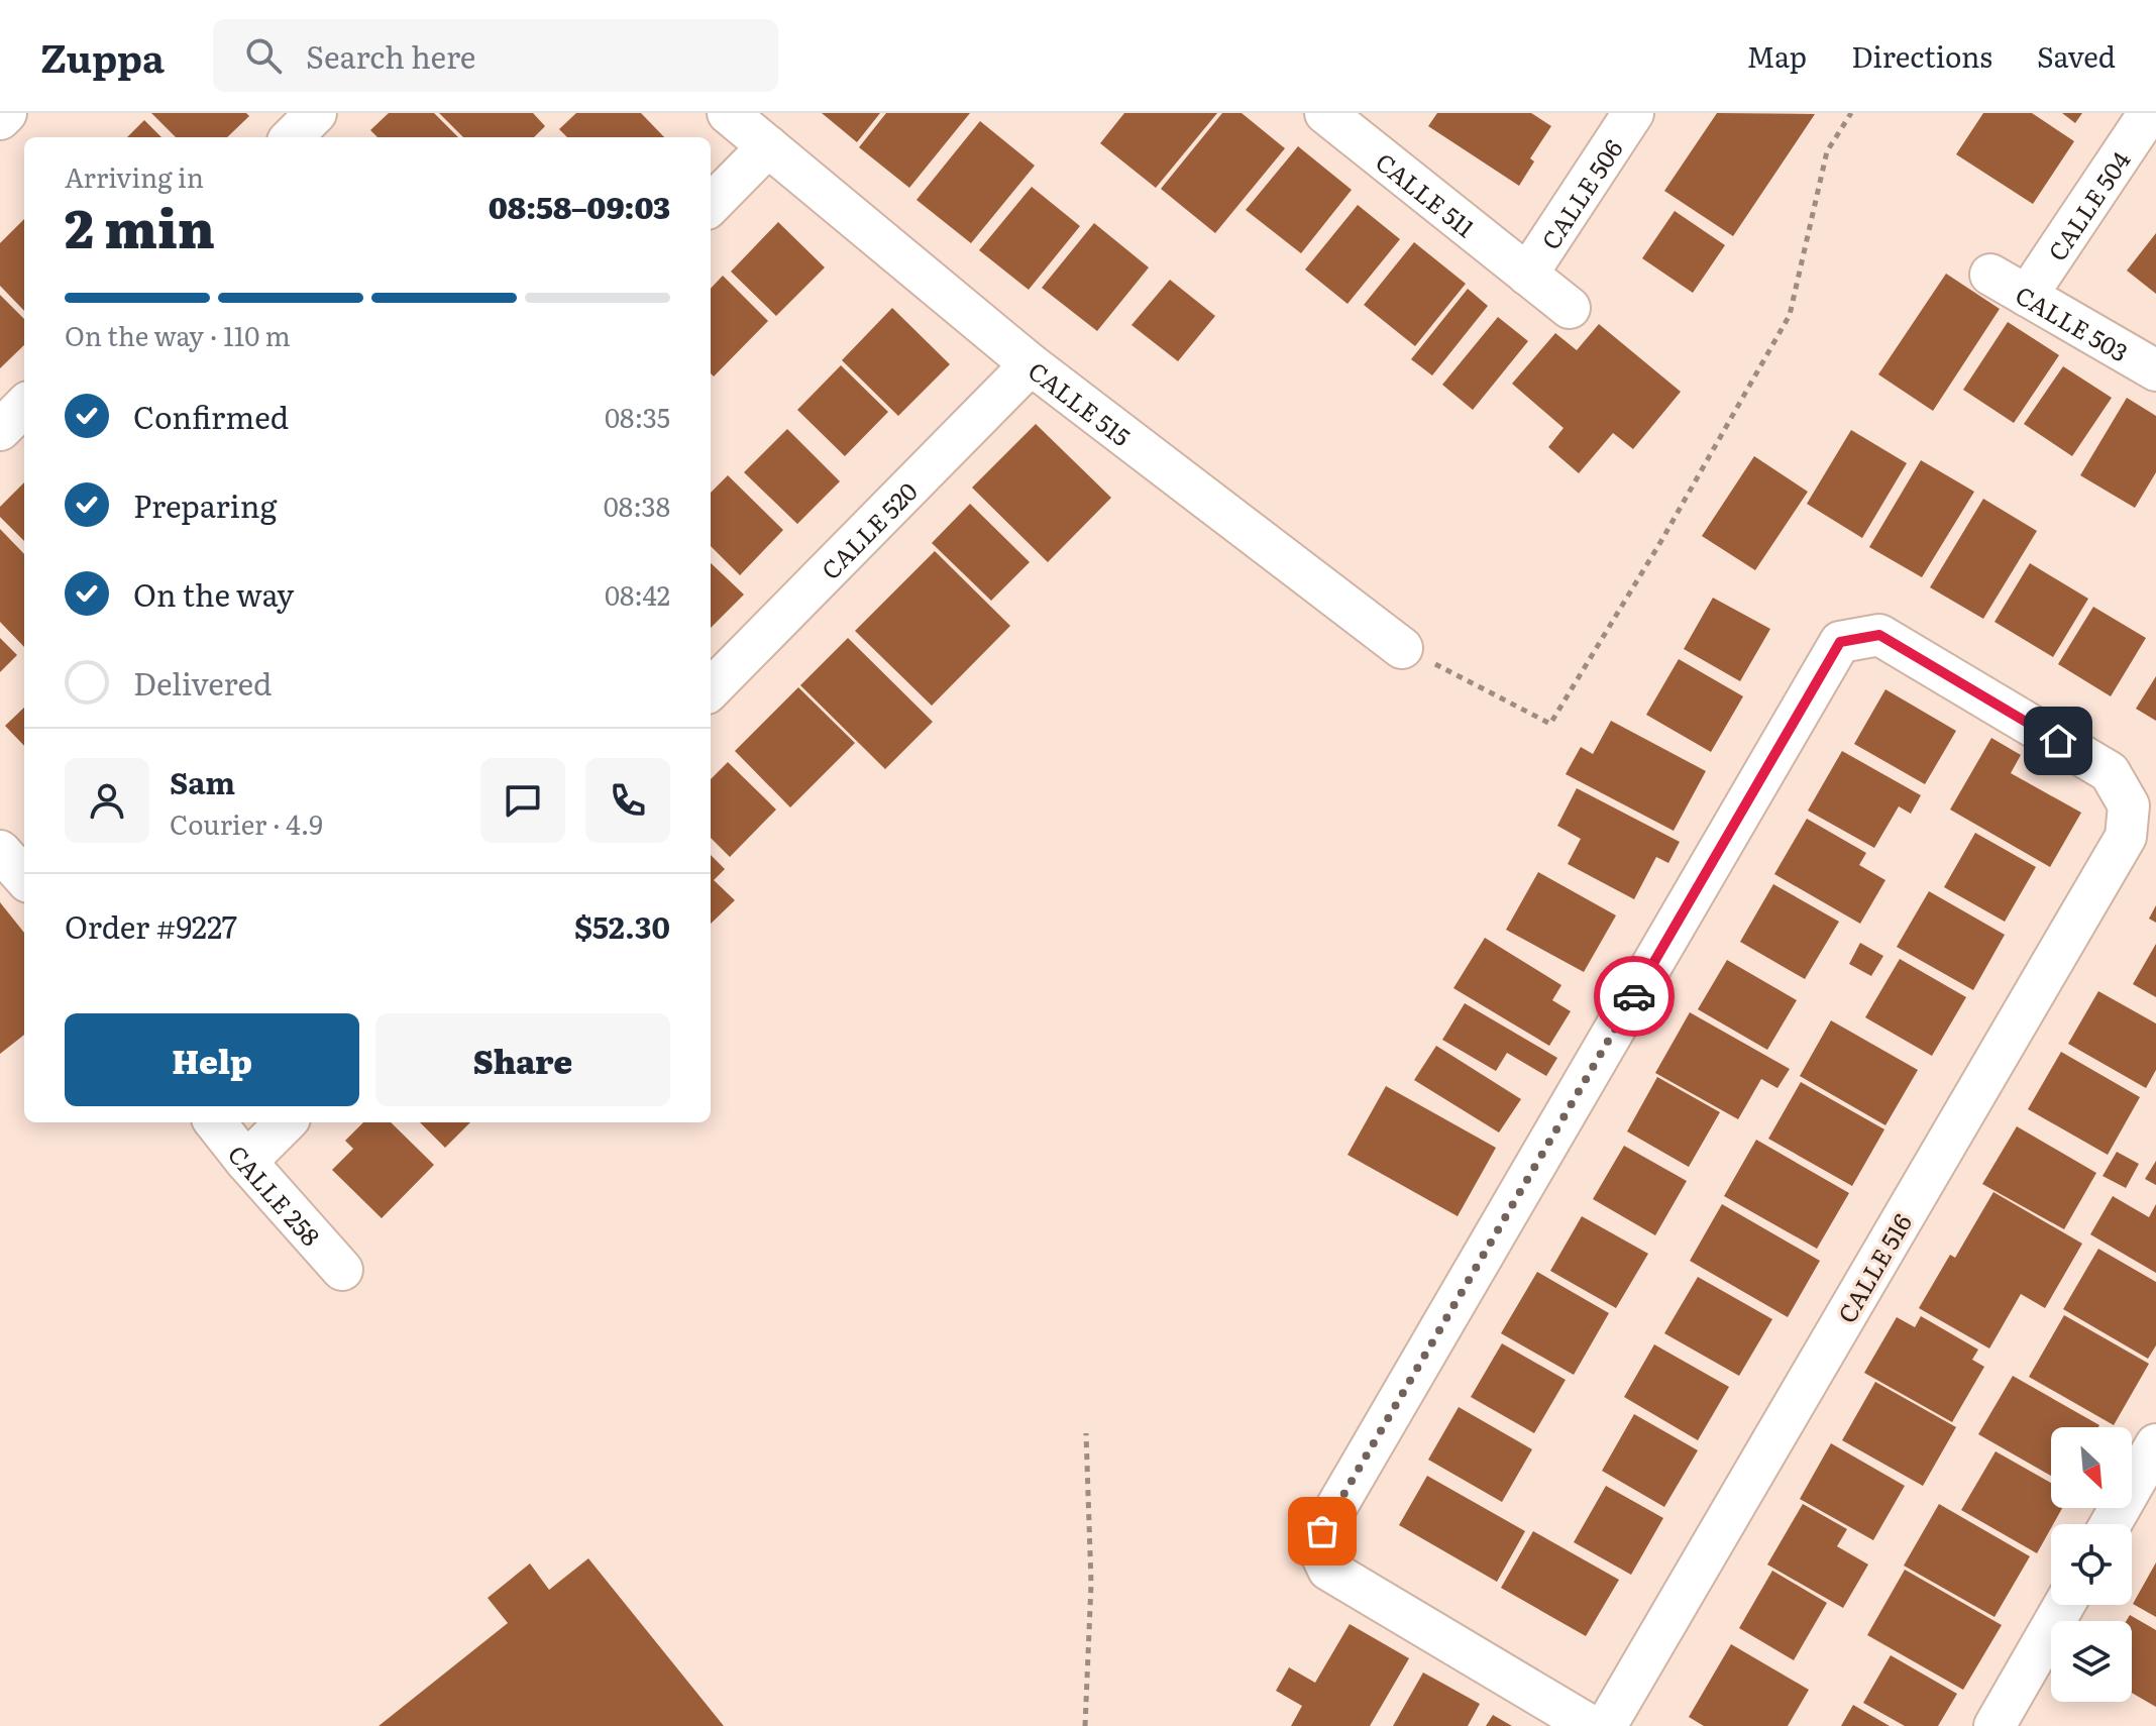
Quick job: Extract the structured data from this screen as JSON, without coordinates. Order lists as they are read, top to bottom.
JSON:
{
  "streets": {
    "street": [
      "CALLE 511",
      "CALLE 506",
      "CALLE 504",
      "CALLE 503",
      "CALLE 515",
      "CALLE 520",
      "CALLE 258",
      "CALLE 516"
    ]
  },
  "crossings": [
    ["CALLE 511", "CALLE 506"],
    ["CALLE 504", "CALLE 503"],
    ["CALLE 515", "CALLE 520"]
  ],
  "north": "bottom right",
  "page": {
    "header": "Zuppa",
    "search": "Search here",
    "nav": ["Map", "Directions", "Saved"],
    "heading": ["2 min", "Arriving in", "08:58–09:03"],
    "panel": [
      "Sam",
      "Courier · 4.9",
      "Order #9227",
      "$52.30"
    ],
    "bar": "On the way · 110 m",
    "list": [
      ["Confirmed", "08:35"],
      ["Preparing", "08:38"],
      ["On the way", "08:42"],
      "Delivered"
    ],
    "buttons": ["Help", "Share"]
  }
}
